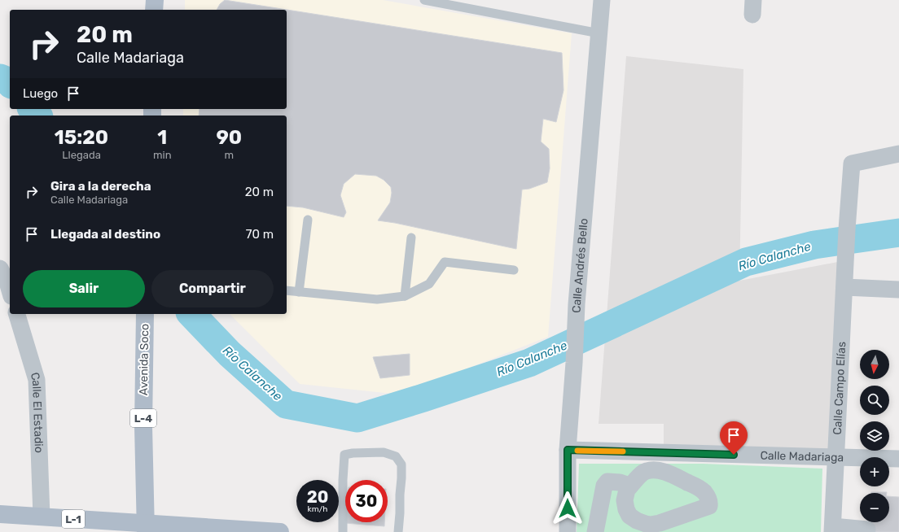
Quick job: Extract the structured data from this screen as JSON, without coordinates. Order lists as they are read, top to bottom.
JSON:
{
  "streets": {
    "main road": ["Avenida Soco", "L-4", "L-1"],
    "street": [
      "Calle Andrés Bello",
      "Calle Campo Elías",
      "Calle El Estadio",
      "Calle Madariaga"
    ]
  },
  "crossings": [
    ["Calle Andrés Bello", "Calle Madariaga"],
    ["Avenida Soco", "L-1"],
    ["Calle Campo Elías", "Calle Madariaga"],
    ["Calle El Estadio", "L-1"]
  ],
  "water": ["Río Calanche"],
  "north": "bottom",
  "page": {
    "turn": ["20 m", "Calle Madariaga"],
    "then": "Luego",
    "eta": [
      "15:20",
      "Llegada",
      "1",
      "min",
      "90",
      "m"
    ],
    "list": [
      {
        "name": "Gira a la derecha",
        "note": "Calle Madariaga",
        "value": "20 m"
      },
      {
        "name": "Llegada al destino",
        "value": "70 m"
      }
    ],
    "buttons": ["Salir", "Compartir"],
    "map_buttons": ["+", "−"],
    "speed": "20 km/h",
    "limit": "30"
  }
}
